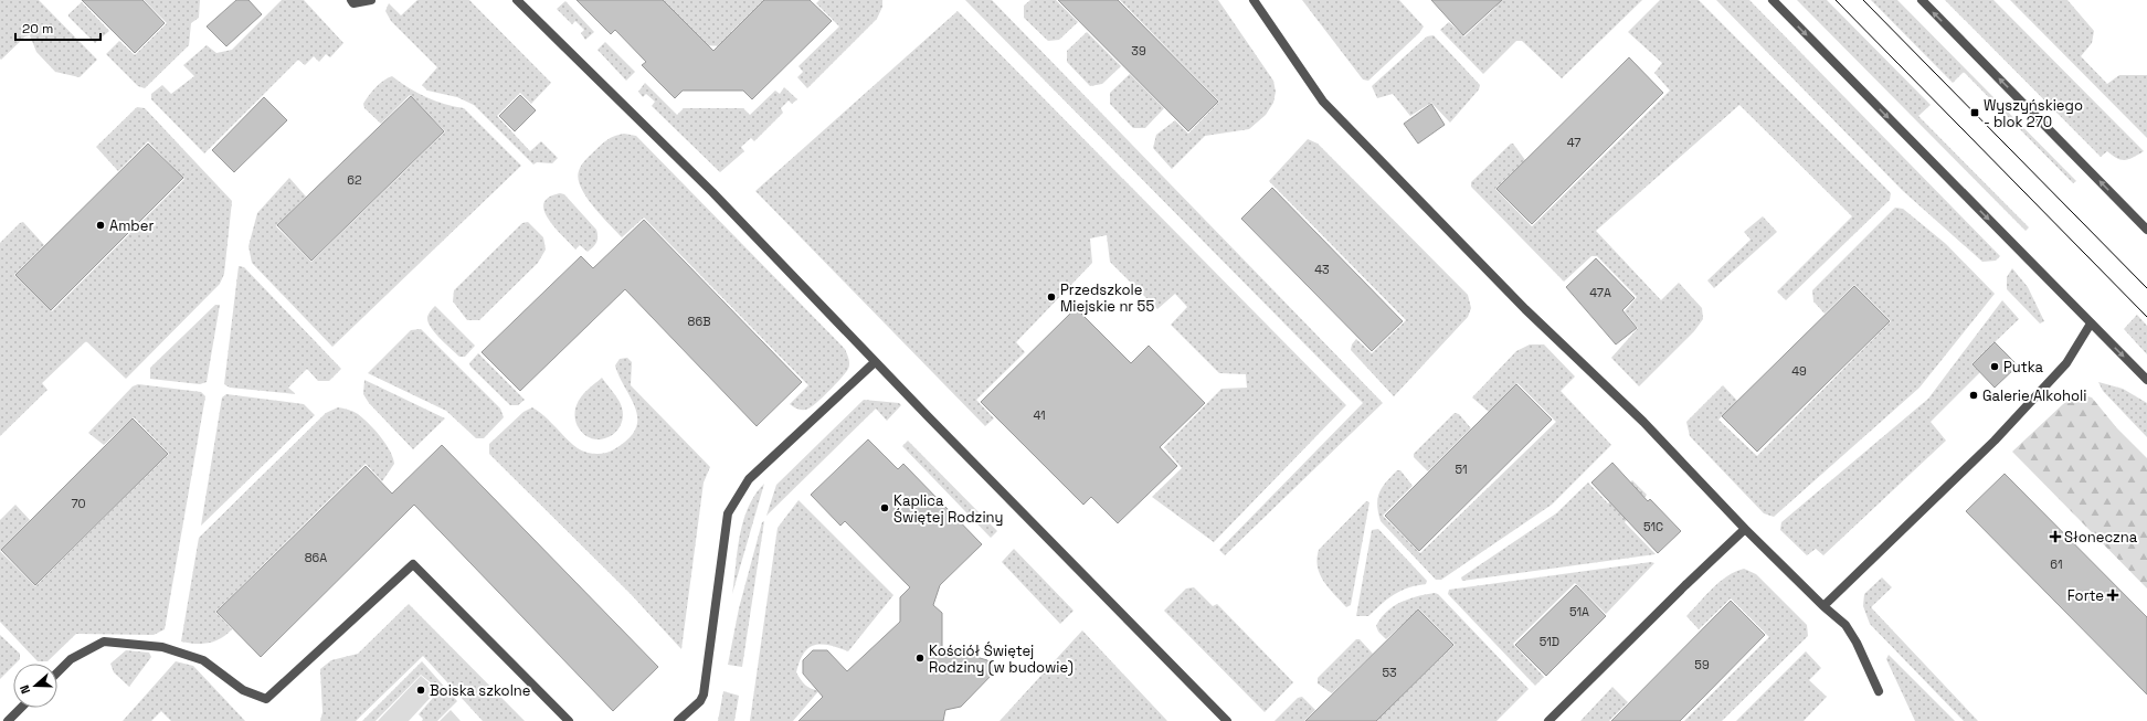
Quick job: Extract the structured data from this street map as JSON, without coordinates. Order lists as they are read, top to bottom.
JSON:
{
  "places": {
    "transit": ["Wyszyńskiego - blok 270"],
    "other": [
      "Amber",
      "Przedszkole Miejskie nr 55",
      "Putka",
      "Galerie Alkoholi",
      "Kaplica Świętej Rodziny",
      "Kościół Świętej Rodziny (w budowie)",
      "Boiska szkolne"
    ],
    "health": ["Słoneczna", "Forte"]
  },
  "house_numbers": [
    "39",
    "47",
    "62",
    "43",
    "47A",
    "86B",
    "49",
    "41",
    "51",
    "70",
    "51C",
    "86A",
    "61",
    "51A",
    "51D",
    "59",
    "53"
  ],
  "scale_bar": "20 m",
  "north": "left"
}
